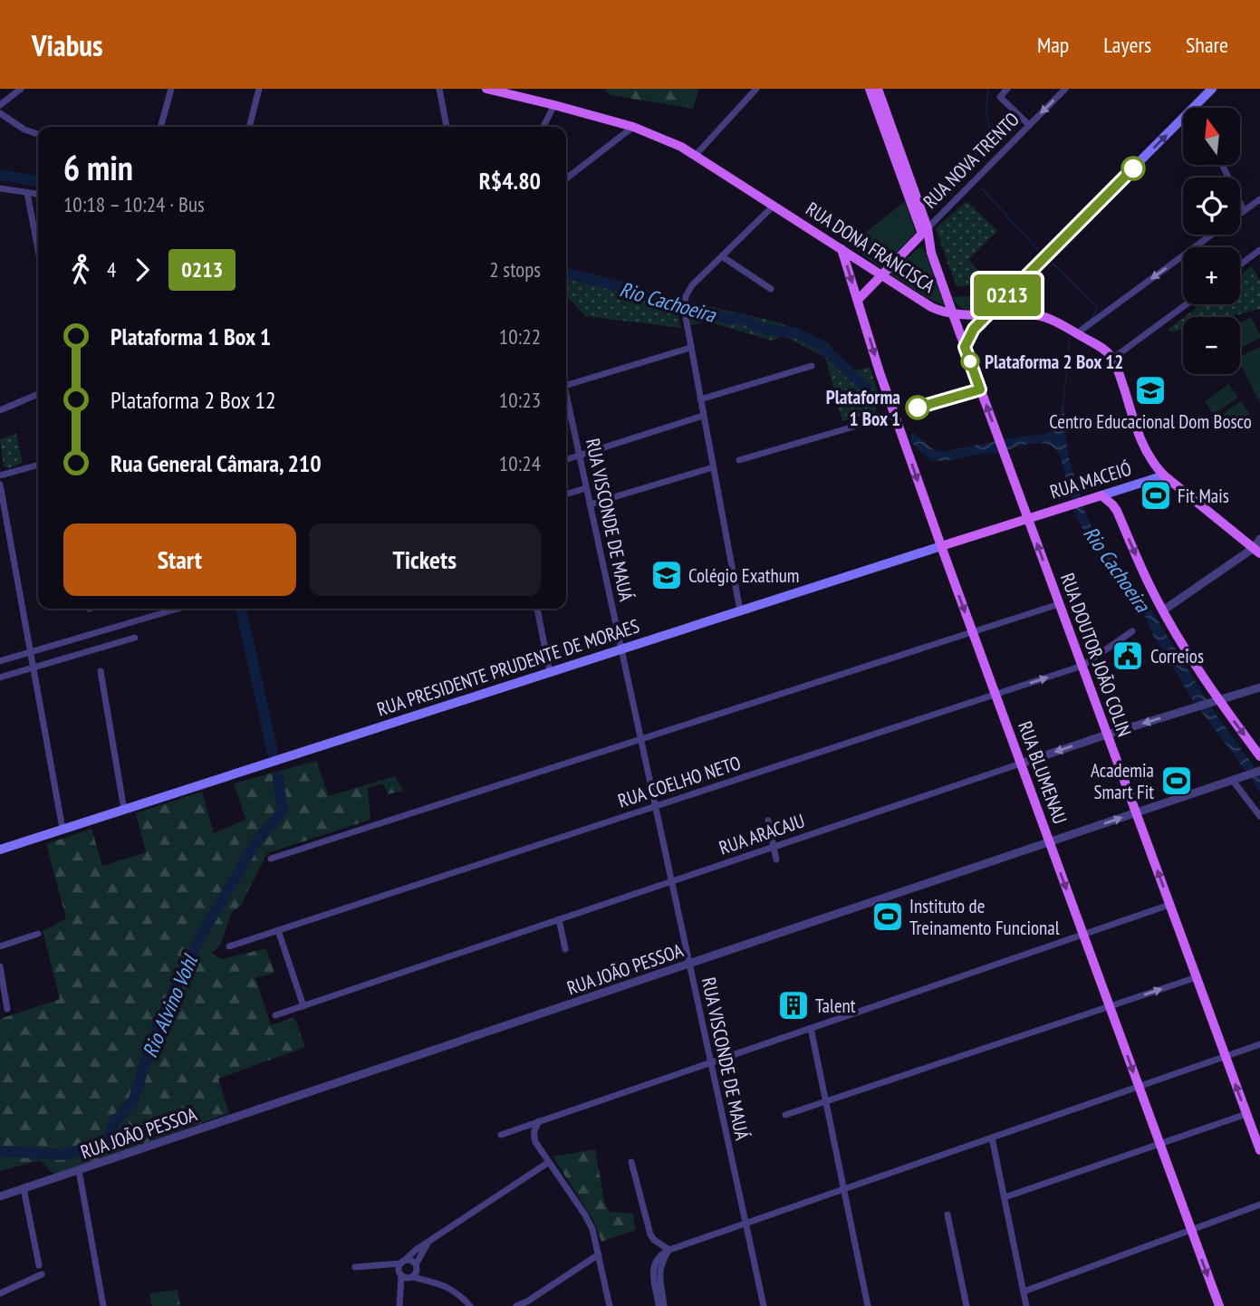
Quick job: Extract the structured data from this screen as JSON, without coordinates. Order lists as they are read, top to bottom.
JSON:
{
  "streets": {
    "main road": [
      "RUA NOVA TRENTO",
      "RUA DONA FRANCISCA",
      "RUA MACEIÓ",
      "RUA DOUTOR JOÃO COLIN",
      "RUA PRESIDENTE PRUDENTE DE MORAES",
      "RUA BLUMENAU"
    ],
    "street": [
      "RUA VISCONDE DE MAUÁ",
      "RUA COELHO NETO",
      "RUA ARACAJU",
      "RUA JOÃO PESSOA"
    ]
  },
  "crossings": [
    ["RUA NOVA TRENTO", "RUA DONA FRANCISCA"],
    ["RUA NOVA TRENTO", "RUA DOUTOR JOÃO COLIN"],
    ["RUA NOVA TRENTO", "RUA BLUMENAU"],
    ["RUA DONA FRANCISCA", "RUA DOUTOR JOÃO COLIN"],
    ["RUA DONA FRANCISCA", "RUA BLUMENAU"],
    ["RUA MACEIÓ", "RUA DOUTOR JOÃO COLIN"],
    ["RUA MACEIÓ", "RUA PRESIDENTE PRUDENTE DE MORAES"],
    ["RUA VISCONDE DE MAUÁ", "RUA PRESIDENTE PRUDENTE DE MORAES"],
    ["RUA VISCONDE DE MAUÁ", "RUA COELHO NETO"],
    ["RUA VISCONDE DE MAUÁ", "RUA ARACAJU"],
    ["RUA VISCONDE DE MAUÁ", "RUA JOÃO PESSOA"],
    ["RUA DOUTOR JOÃO COLIN", "RUA PRESIDENTE PRUDENTE DE MORAES"],
    ["RUA DOUTOR JOÃO COLIN", "RUA COELHO NETO"],
    ["RUA DOUTOR JOÃO COLIN", "RUA ARACAJU"],
    ["RUA DOUTOR JOÃO COLIN", "RUA JOÃO PESSOA"],
    ["RUA PRESIDENTE PRUDENTE DE MORAES", "RUA BLUMENAU"],
    ["RUA BLUMENAU", "RUA COELHO NETO"],
    ["RUA BLUMENAU", "RUA ARACAJU"],
    ["RUA BLUMENAU", "RUA JOÃO PESSOA"]
  ],
  "one_way": ["RUA DOUTOR JOÃO COLIN", "RUA BLUMENAU"],
  "water": ["Rio Cachoeira", "Rio Alvino Vohl"],
  "places": {
    "other": ["Plataforma 2 Box 12", "Plataforma 1 Box 1"],
    "school or university": ["Centro Educacional Dom Bosco", "Colégio Exathum"],
    "sports": ["Fit Mais", "Academia Smart Fit", "Instituto de Treinamento Funcional"],
    "public building": ["Correios"],
    "building": ["Talent"]
  },
  "lines": ["bus line 0213"],
  "north": "top",
  "page": {
    "header": "Viabus",
    "nav": ["Map", "Layers", "Share"],
    "on_map": "0213",
    "map_buttons": ["+", "−"],
    "heading": ["6 min", "10:18 – 10:24 · Bus", "R$4.80"],
    "legs": ["4", "0213", "2 stops"],
    "list": [
      {
        "name": "Plataforma 1 Box 1",
        "value": "10:22"
      },
      {
        "name": "Plataforma 2 Box 12",
        "value": "10:23"
      },
      {
        "name": "Rua General Câmara, 210",
        "value": "10:24"
      }
    ],
    "buttons": ["Start", "Tickets"]
  }
}
